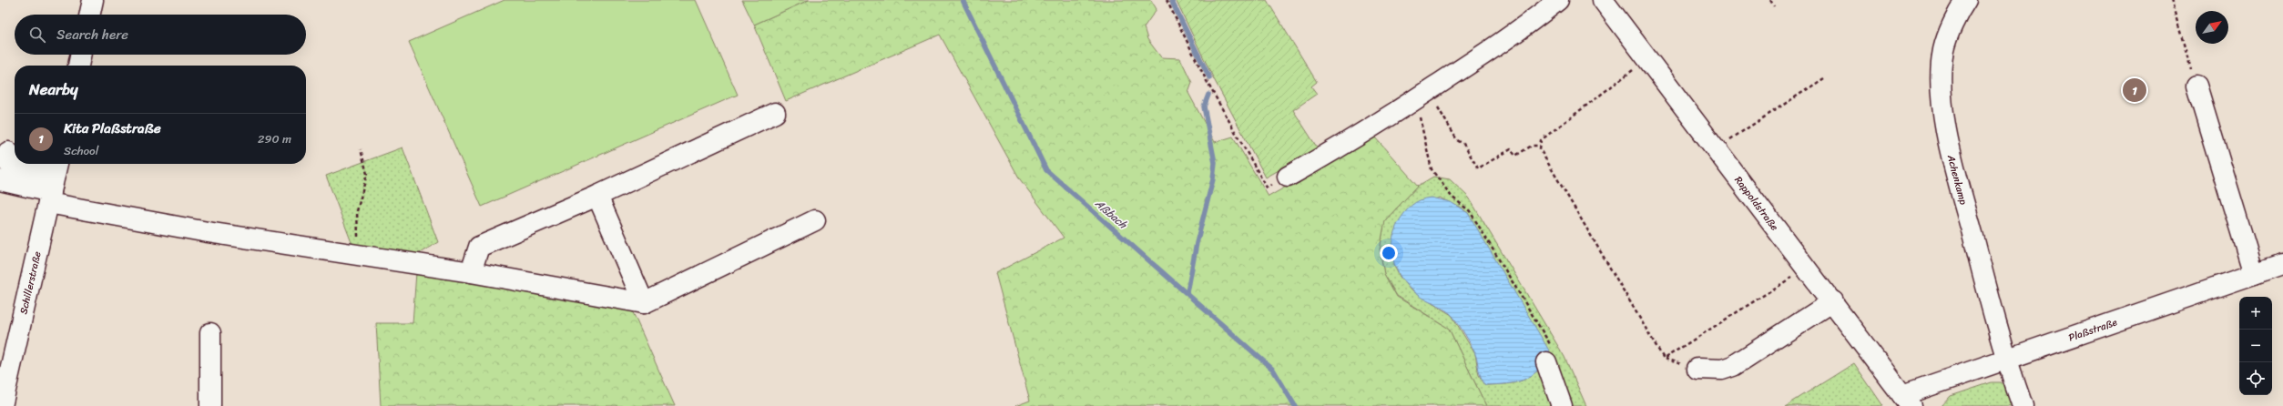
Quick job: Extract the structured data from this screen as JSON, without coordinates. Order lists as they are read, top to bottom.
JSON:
{
  "streets": {
    "street": [
      "Achenkamp",
      "Rappoldstraße",
      "Schillerstraße",
      "Plaßstraße"
    ]
  },
  "crossings": [
    ["Achenkamp", "Plaßstraße"],
    ["Rappoldstraße", "Plaßstraße"]
  ],
  "water": ["Aßbach"],
  "north": "top right",
  "page": {
    "search": "Search here",
    "heading": "Nearby",
    "pins": "1",
    "list": [
      {
        "mark": "1",
        "name": "Kita Plaßstraße",
        "note": "School",
        "value": "290 m"
      }
    ],
    "map_buttons": ["+", "−"]
  }
}
